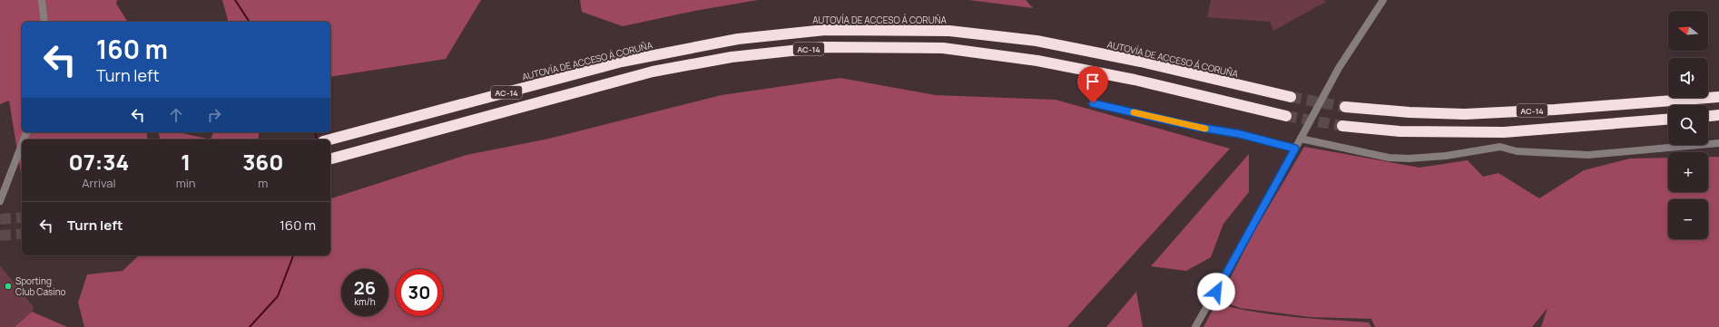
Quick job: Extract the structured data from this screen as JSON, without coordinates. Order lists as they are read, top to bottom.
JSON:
{
  "streets": {
    "highway": ["AUTOVÍA DE ACCESO Á CORUÑA", "AC-14"]
  },
  "places": ["Sporting Club Casino"],
  "north": "left",
  "page": {
    "map_buttons": ["+", "−"],
    "turn": ["160 m", "Turn left"],
    "eta": [
      "07:34",
      "Arrival",
      "1",
      "min",
      "360",
      "m"
    ],
    "list": [
      {
        "name": "Turn left",
        "value": "160 m"
      }
    ],
    "speed": "26 km/h",
    "limit": "30"
  }
}
